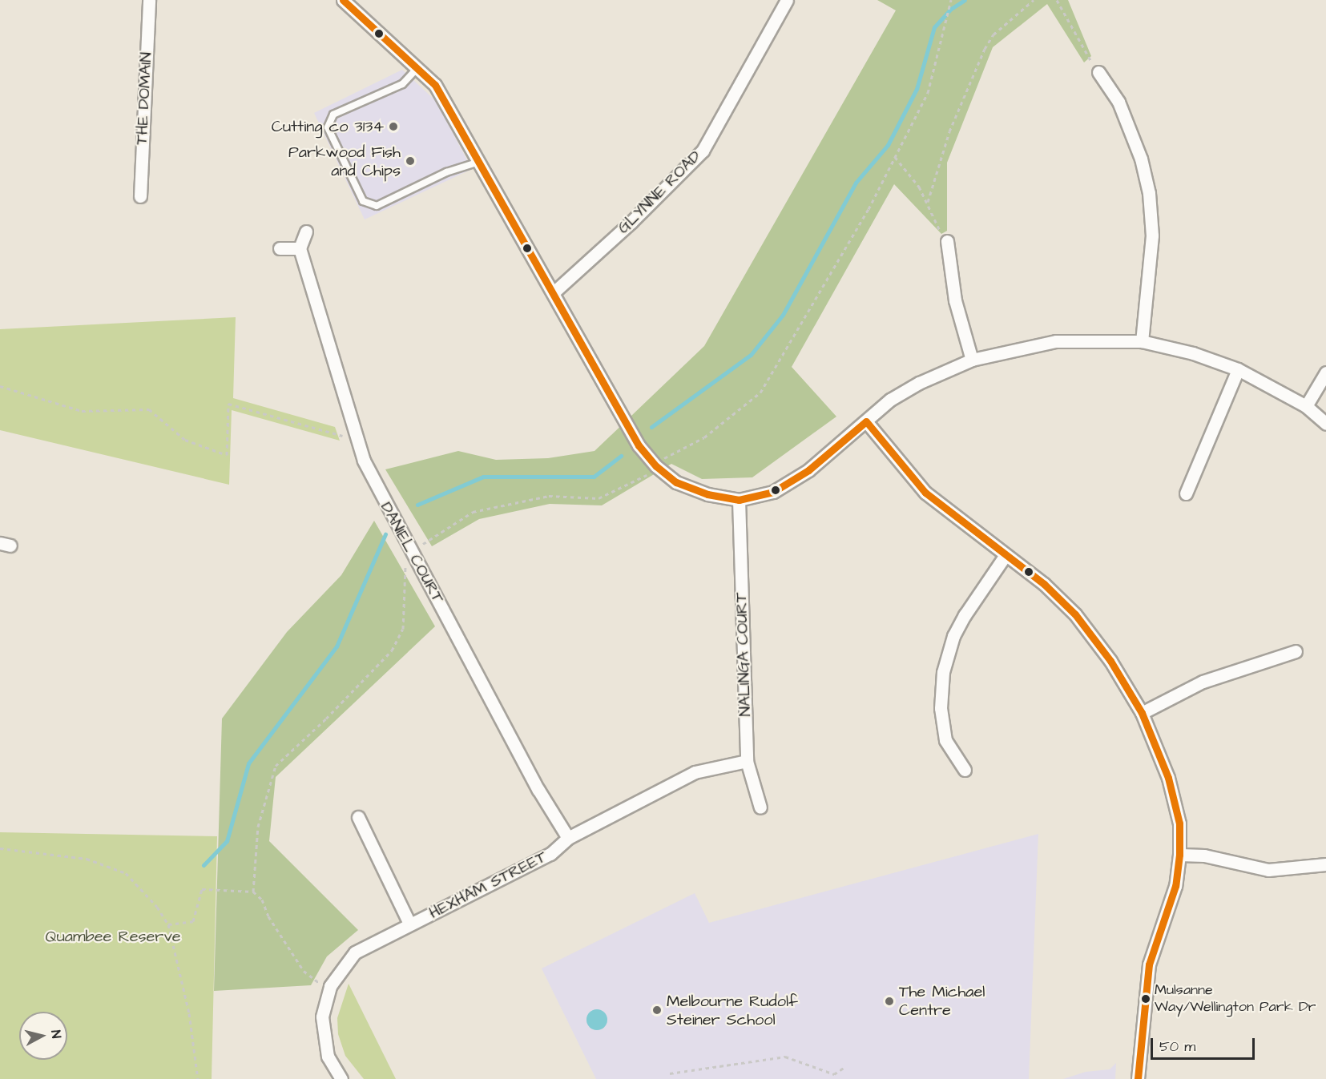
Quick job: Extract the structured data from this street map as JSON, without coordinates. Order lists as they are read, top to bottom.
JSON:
{
  "streets": {
    "street": [
      "THE DOMAIN",
      "GLYNNE ROAD",
      "DANIEL COURT",
      "NALINGA COURT",
      "HEXHAM STREET"
    ]
  },
  "crossings": [
    ["DANIEL COURT", "HEXHAM STREET"],
    ["NALINGA COURT", "HEXHAM STREET"]
  ],
  "parks": ["Quambee Reserve"],
  "places": [
    "Cutting co 3134",
    "Parkwood Fish and Chips",
    "Mulsanne Way/Wellington Park Dr",
    "The Michael Centre",
    "Melbourne Rudolf Steiner School"
  ],
  "scale_bar": "50 m",
  "north": "right"
}
